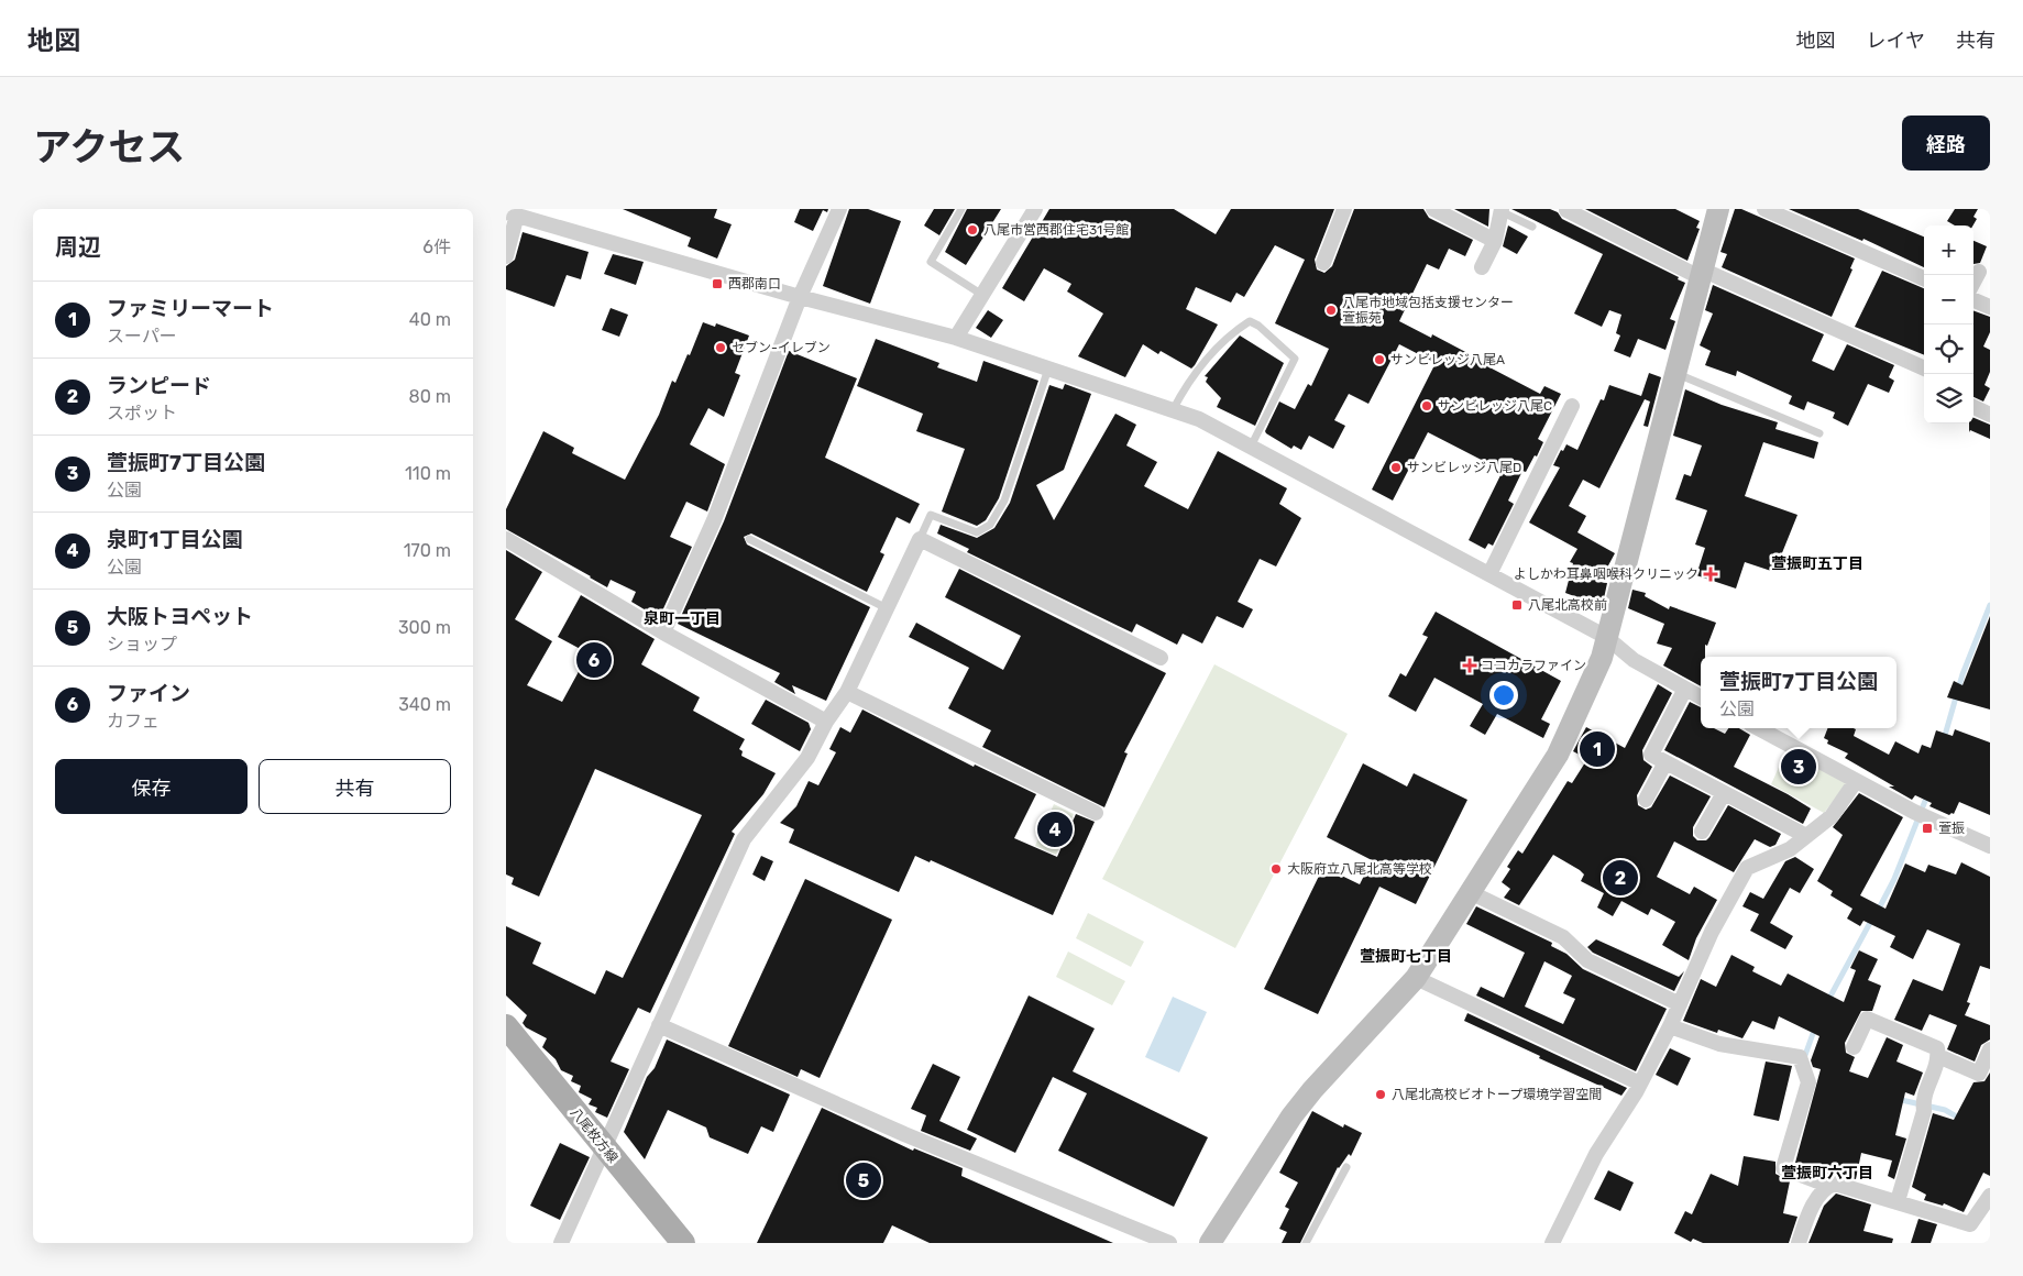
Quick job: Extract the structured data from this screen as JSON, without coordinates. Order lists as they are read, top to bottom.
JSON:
{
  "streets": {
    "main road": ["八尾枚方線"]
  },
  "districts": [
    "萱振町五丁目",
    "泉町一丁目",
    "萱振町七丁目",
    "萱振町六丁目"
  ],
  "places": {
    "other": [
      "八尾市営西郡住宅31号館",
      "八尾市地域包括支援センター 萱振苑",
      "セブン-イレブン",
      "サンビレッジ八尾A",
      "サンビレッジ八尾C",
      "サンビレッジ八尾D",
      "大阪府立八尾北高等学校",
      "八尾北高校ビオトープ環境学習空間"
    ],
    "transit": ["西郡南口", "八尾北高校前", "萱振"],
    "health": ["よしかわ耳鼻咽喉科クリニック", "ココカラファイン"]
  },
  "page": {
    "header": "地図",
    "nav": ["地図", "レイヤ", "共有"],
    "title": "アクセス",
    "buttons": [
      "経路",
      ["保存", "共有"]
    ],
    "heading": ["周辺", "6件"],
    "map_buttons": ["+", "−"],
    "list": [
      {
        "mark": "1",
        "name": "ファミリーマート",
        "note": "スーパー",
        "value": "40 m"
      },
      {
        "mark": "2",
        "name": "ランピード",
        "note": "スポット",
        "value": "80 m"
      },
      {
        "mark": "3",
        "name": "萱振町7丁目公園",
        "note": "公園",
        "value": "110 m"
      },
      {
        "mark": "4",
        "name": "泉町1丁目公園",
        "note": "公園",
        "value": "170 m"
      },
      {
        "mark": "5",
        "name": "大阪トヨペット",
        "note": "ショップ",
        "value": "300 m"
      },
      {
        "mark": "6",
        "name": "ファイン",
        "note": "カフェ",
        "value": "340 m"
      }
    ],
    "pins": [
      "6",
      "1",
      "3",
      "4",
      "2",
      "5"
    ],
    "popup": ["萱振町7丁目公園", "公園"]
  }
}
